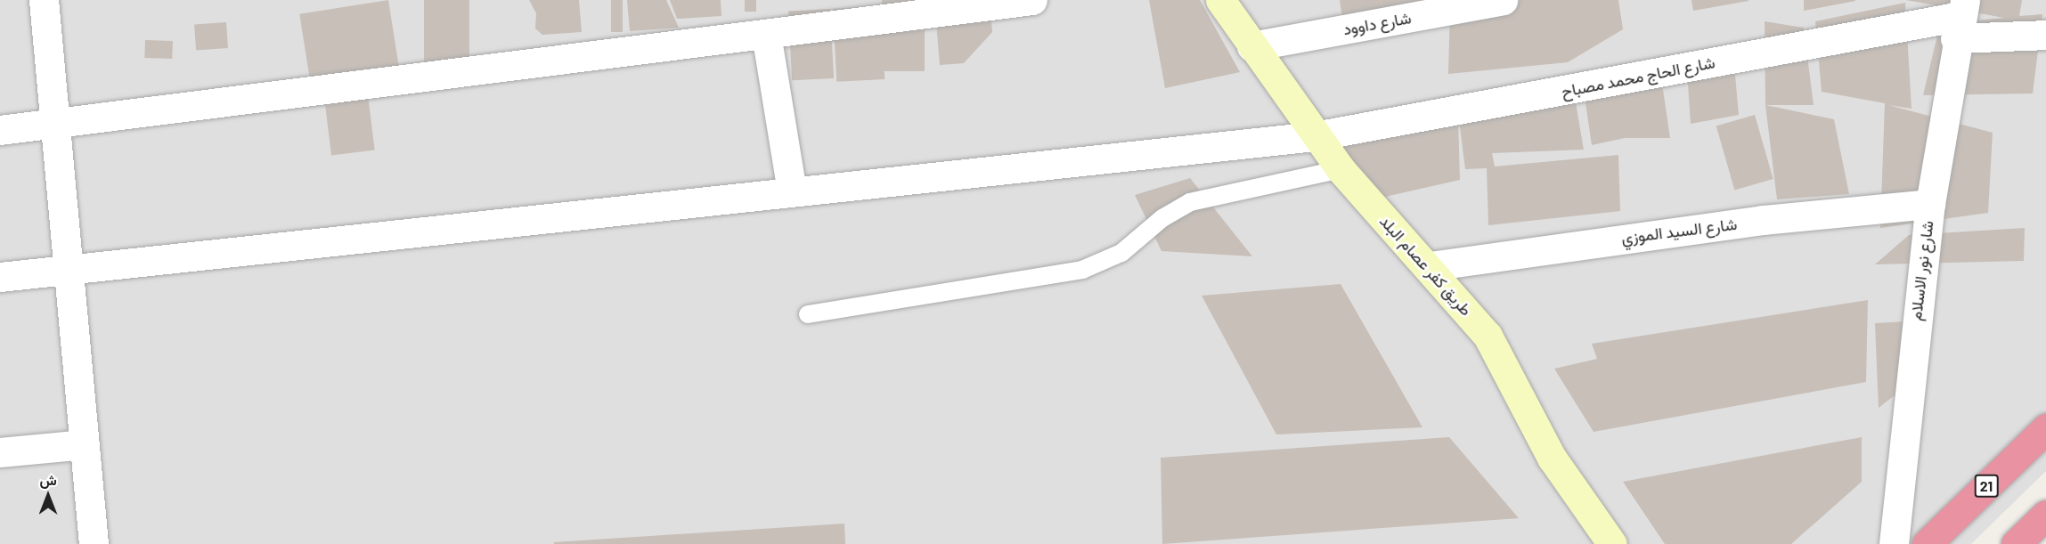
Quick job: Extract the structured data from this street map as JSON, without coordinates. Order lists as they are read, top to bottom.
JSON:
{
  "streets": {
    "highway": ["21"],
    "street": [
      "شارع داوود",
      "شارع الحاج محمد مصباح",
      "شارع السيد الموزي",
      "طريق كفر عصام البلد",
      "شارع نور الاسلام"
    ]
  },
  "crossings": [
    ["شارع داوود", "طريق كفر عصام البلد"],
    ["شارع الحاج محمد مصباح", "طريق كفر عصام البلد"],
    ["شارع الحاج محمد مصباح", "شارع نور الاسلام"],
    ["شارع السيد الموزي", "طريق كفر عصام البلد"],
    ["شارع السيد الموزي", "شارع نور الاسلام"]
  ],
  "north": "top"
}
